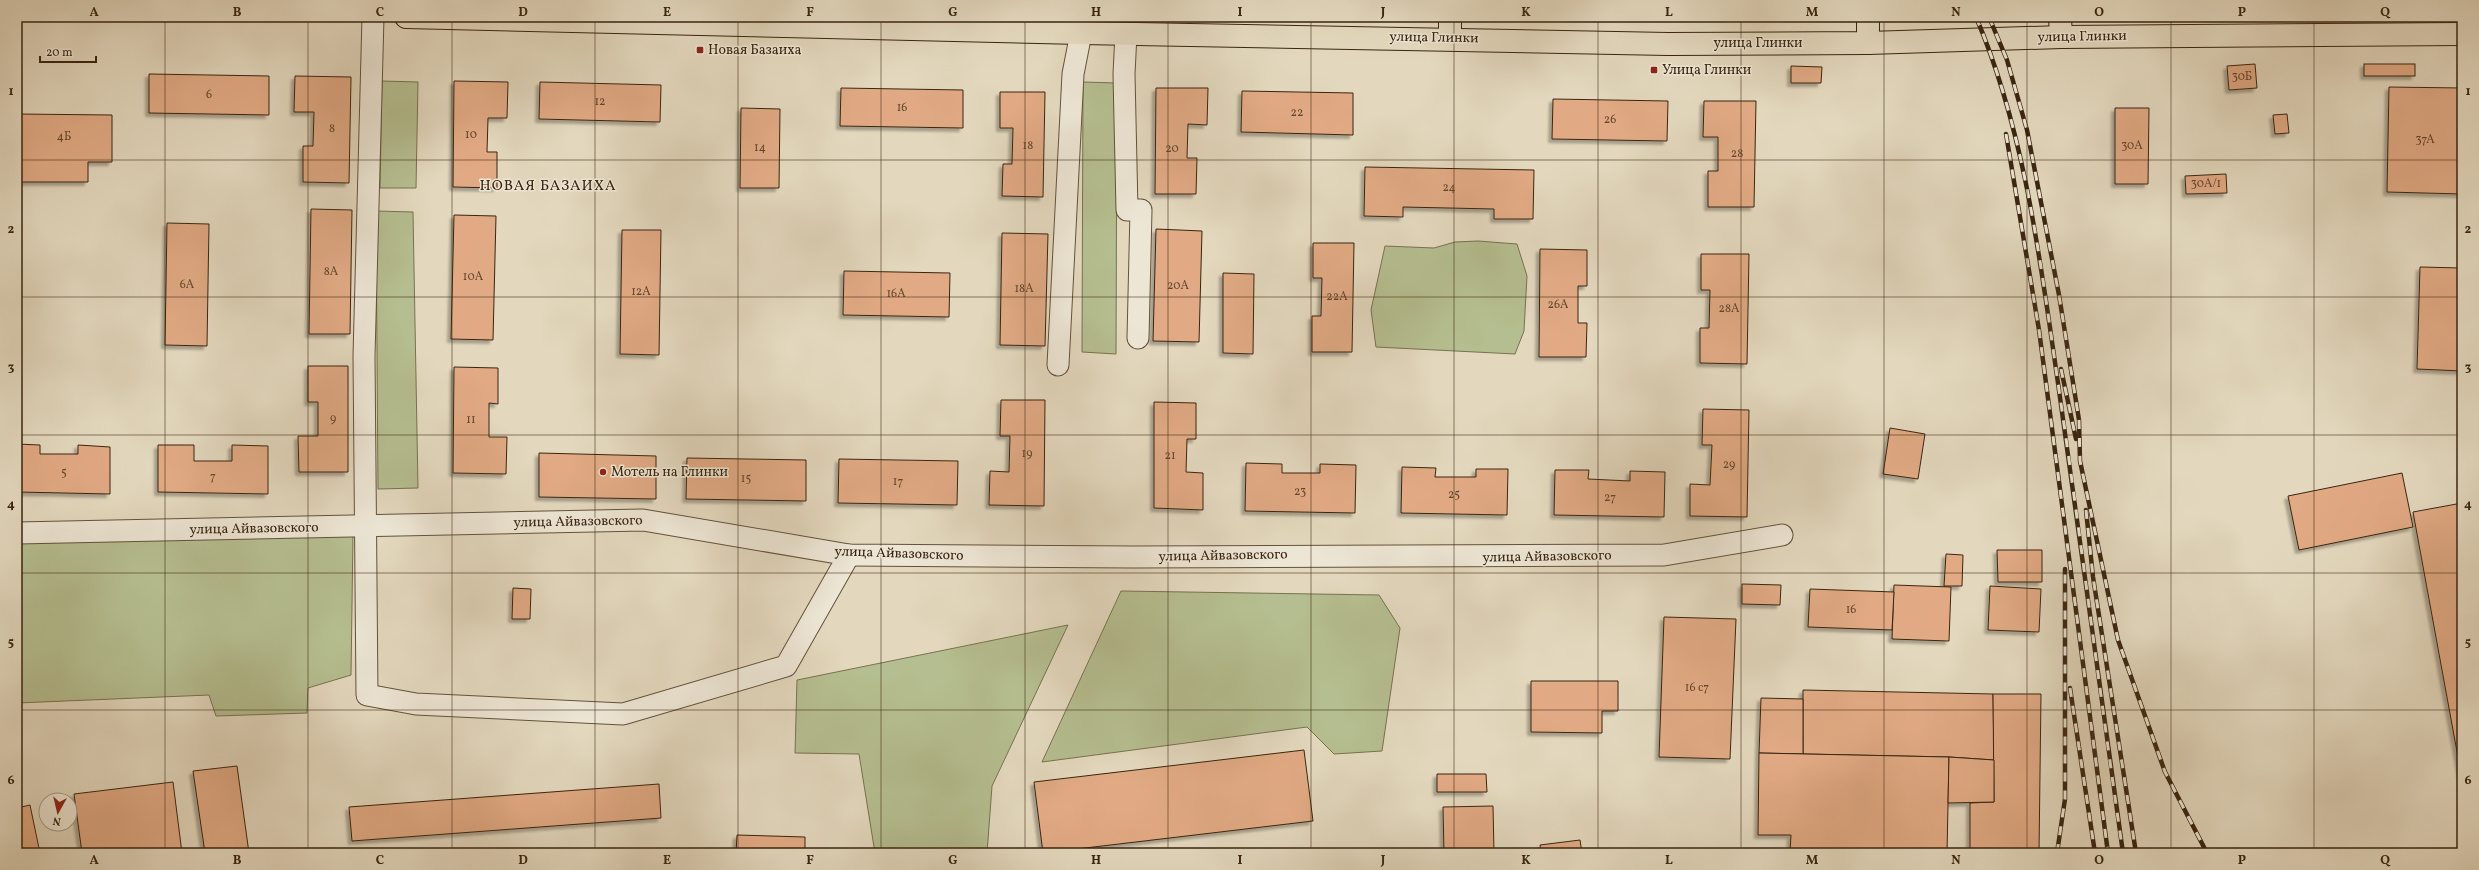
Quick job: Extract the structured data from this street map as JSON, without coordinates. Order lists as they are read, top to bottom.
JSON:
{
  "streets": {
    "highway": ["улица Глинки"],
    "street": ["улица Айвазовского"]
  },
  "districts": ["НОВАЯ БАЗАИХА"],
  "places": {
    "transit": ["Новая Базаиха", "Улица Глинки"],
    "other": ["Мотель на Глинки"]
  },
  "house_numbers": [
    "30Б",
    "6",
    "12",
    "16",
    "22",
    "26",
    "8",
    "10",
    "4Б",
    "37А",
    "18",
    "30А",
    "14",
    "20",
    "28",
    "30А/1",
    "24",
    "8А",
    "10А",
    "6А",
    "20А",
    "18А",
    "12А",
    "16А",
    "22А",
    "26А",
    "28А",
    "9",
    "11",
    "19",
    "21",
    "29",
    "5",
    "7",
    "15",
    "17",
    "23",
    "25",
    "27",
    "16",
    "16 с7"
  ],
  "scale_bar": "20 m",
  "north": "bottom",
  "grid": {
    "columns": [
      "A",
      "B",
      "C",
      "D",
      "E",
      "F",
      "G",
      "H",
      "I",
      "J",
      "K",
      "L",
      "M",
      "N",
      "O",
      "P",
      "Q"
    ],
    "rows": [
      "1",
      "2",
      "3",
      "4",
      "5",
      "6"
    ]
  }
}
